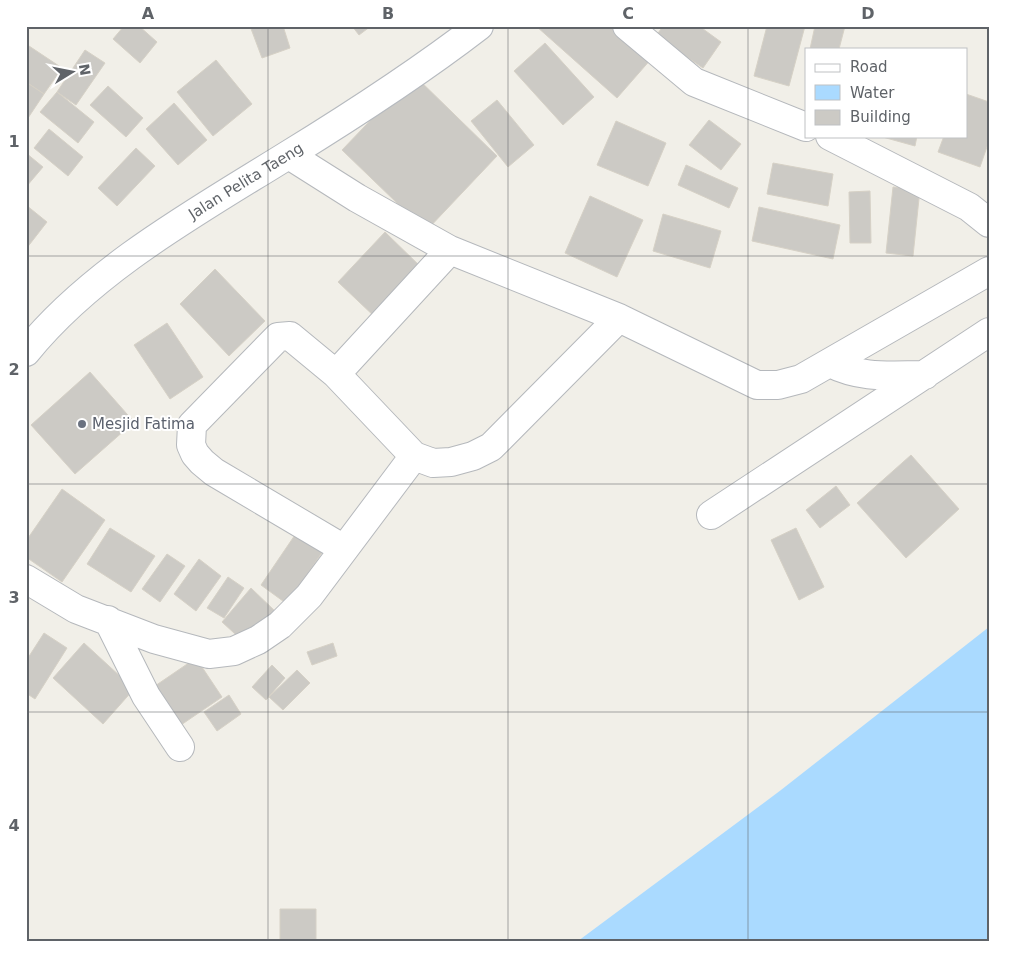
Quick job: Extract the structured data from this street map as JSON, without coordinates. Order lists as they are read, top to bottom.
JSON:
{
  "streets": {
    "street": ["Jalan Pelita Taeng"]
  },
  "places": ["Mesjid Fatima"],
  "legend": ["Road", "Water", "Building"],
  "north": "right",
  "grid": {
    "columns": [
      "A",
      "B",
      "C",
      "D"
    ],
    "rows": [
      "1",
      "2",
      "3",
      "4"
    ]
  }
}
